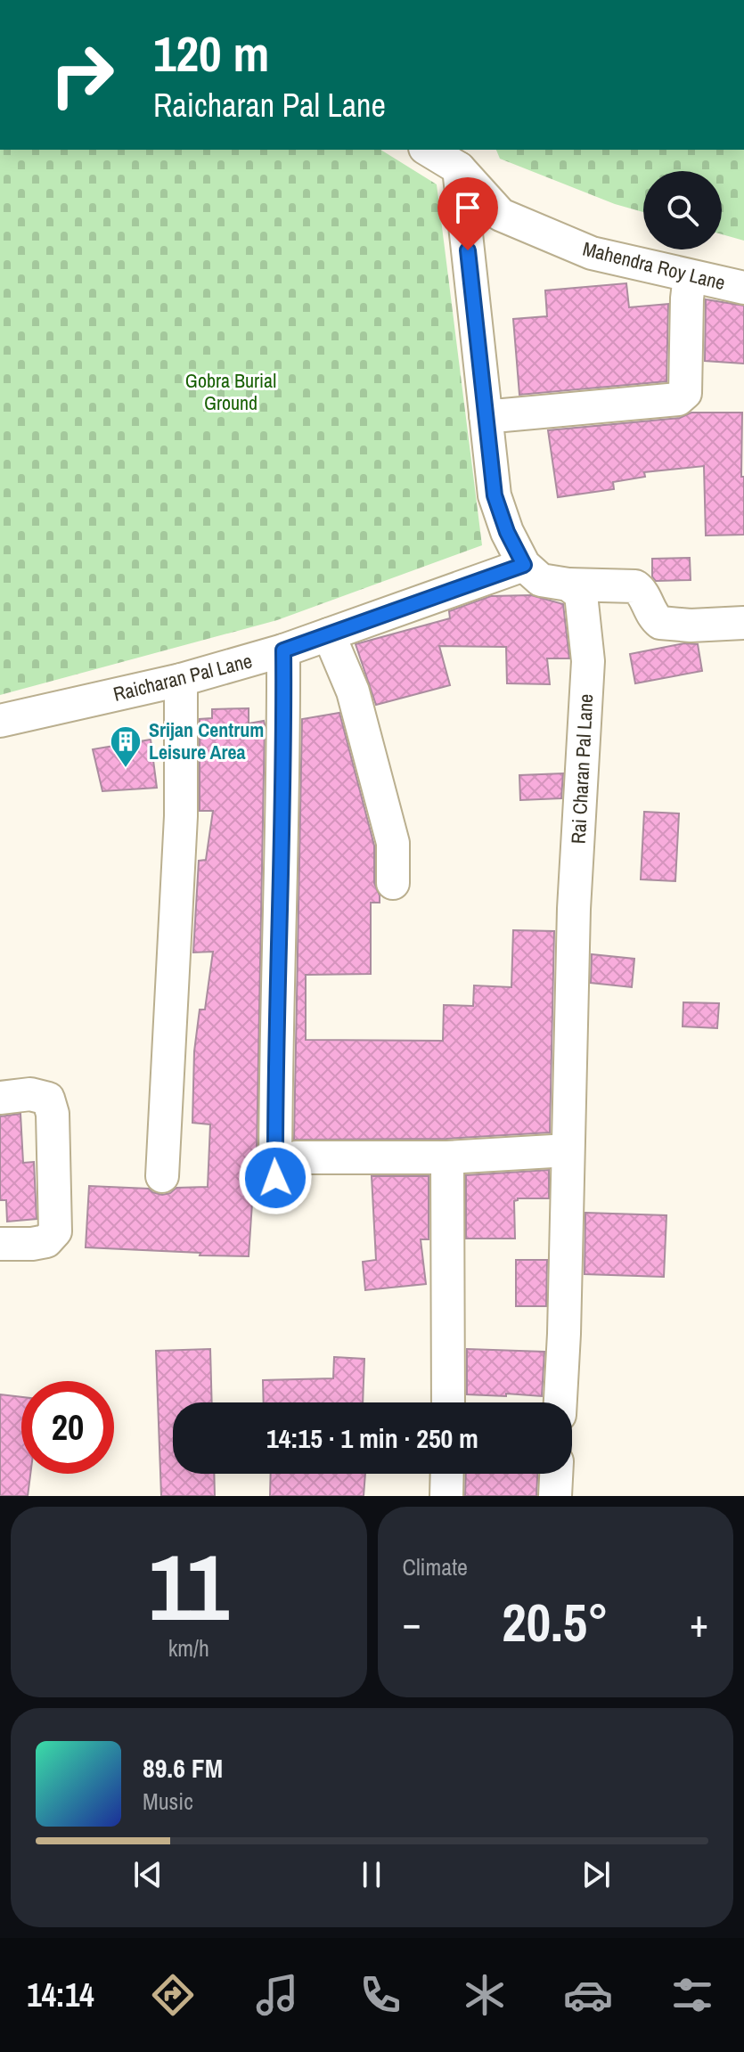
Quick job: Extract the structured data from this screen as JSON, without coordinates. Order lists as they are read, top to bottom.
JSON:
{
  "streets": {
    "street": ["Mahendra Roy Lane", "Raicharan Pal Lane", "Rai Charan Pal Lane"]
  },
  "parks": ["Gobra Burial Ground"],
  "places": {
    "building": ["Srijan Centrum Leisure Area"]
  },
  "page": {
    "turn": ["120 m", "Raicharan Pal Lane"],
    "limit": "20",
    "trip": "14:15 · 1 min · 250 m",
    "tile": [
      ["11", "km/h"],
      "Climate"
    ],
    "heat": ["−", "20.5°", "+"],
    "song": ["89.6 FM", "Music"],
    "tabs": "14:14"
  }
}
